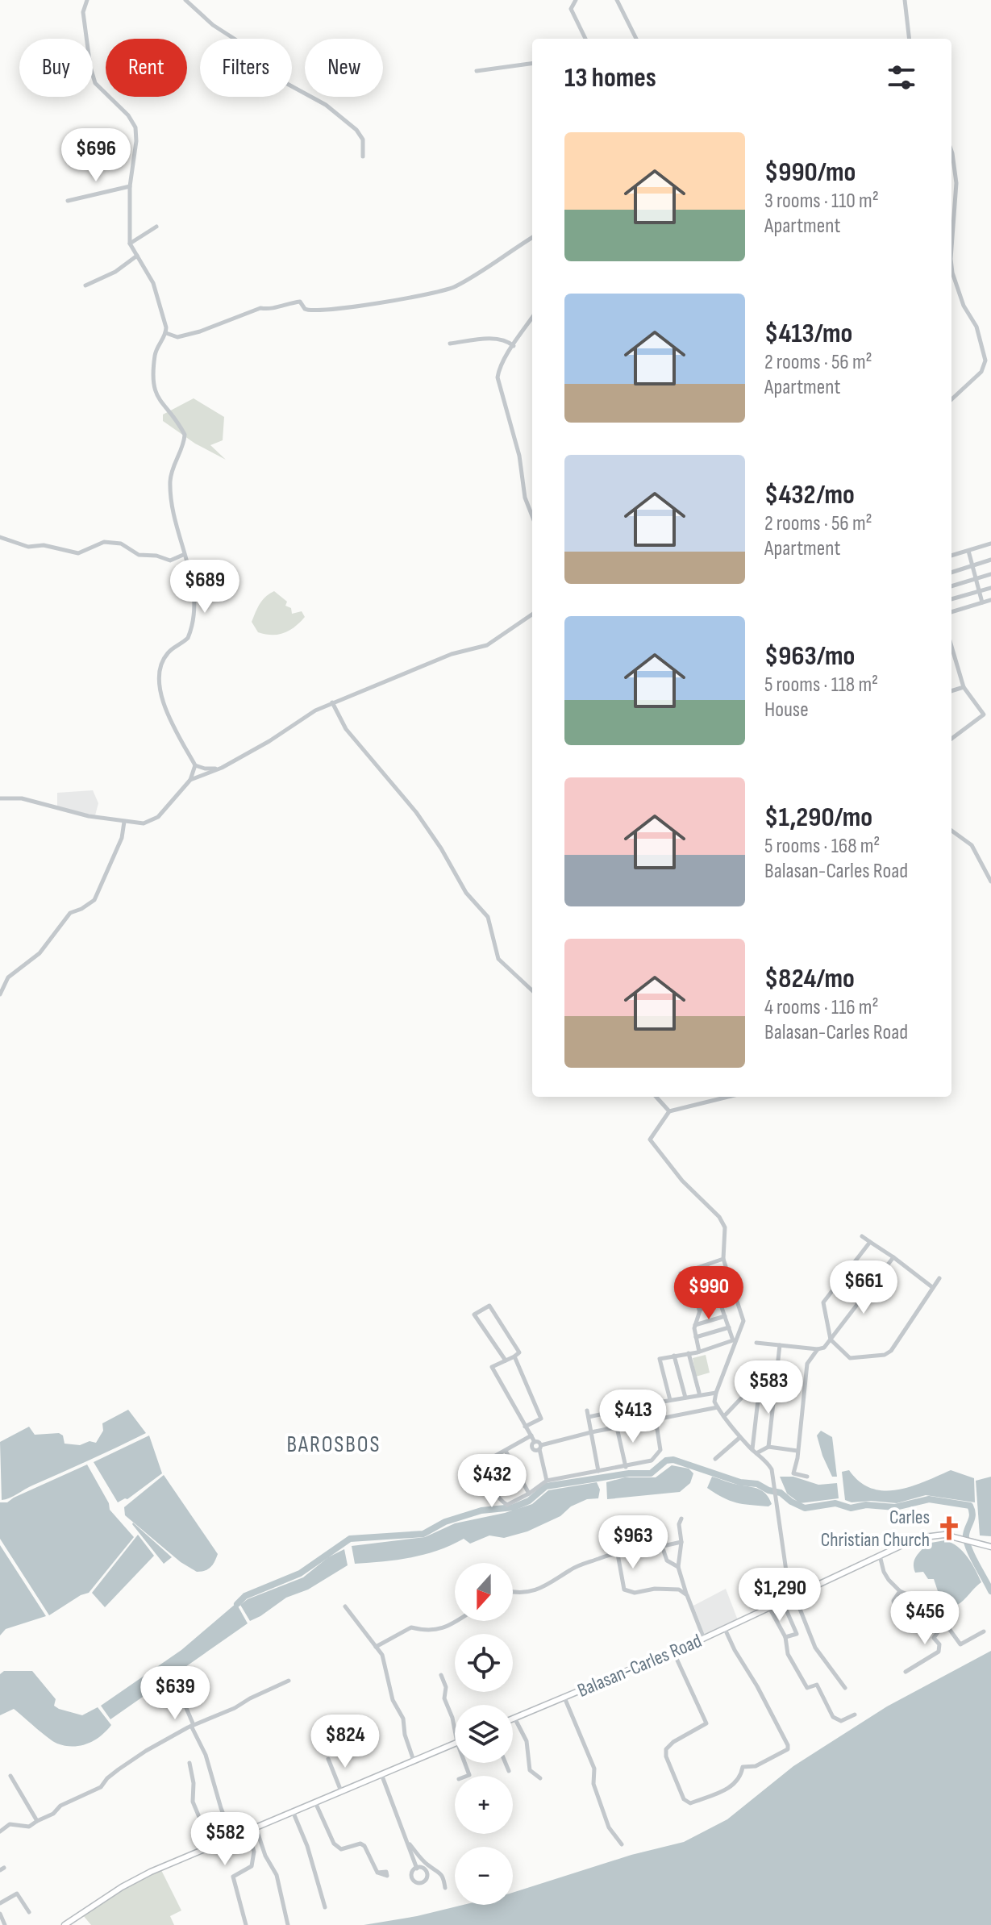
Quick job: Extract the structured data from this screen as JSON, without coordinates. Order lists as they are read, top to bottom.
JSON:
{
  "streets": {
    "main road": ["Balasan-Carles Road"]
  },
  "districts": ["BAROSBOS"],
  "places": {
    "church": ["Carles Christian Church"]
  },
  "north": "bottom",
  "page": {
    "chip": [
      "Buy",
      "Rent",
      "Filters",
      "New"
    ],
    "heading": "13 homes",
    "list": [
      {
        "name": "$990/mo",
        "note": "3 rooms · 110 m² · Apartment"
      },
      {
        "name": "$413/mo",
        "note": "2 rooms · 56 m² · Apartment"
      },
      {
        "name": "$432/mo",
        "note": "2 rooms · 56 m² · Apartment"
      },
      {
        "name": "$963/mo",
        "note": "5 rooms · 118 m² · House"
      },
      {
        "name": "$1,290/mo",
        "note": "5 rooms · 168 m² · Balasan-Carles Road"
      },
      {
        "name": "$824/mo",
        "note": "4 rooms · 116 m² · Balasan-Carles Road"
      }
    ],
    "price": [
      "$696",
      "$689",
      "$661",
      "$990",
      "$583",
      "$413",
      "$432",
      "$963",
      "$1,290",
      "$456",
      "$639",
      "$824",
      "$582"
    ],
    "map_buttons": ["+", "−"]
  }
}
